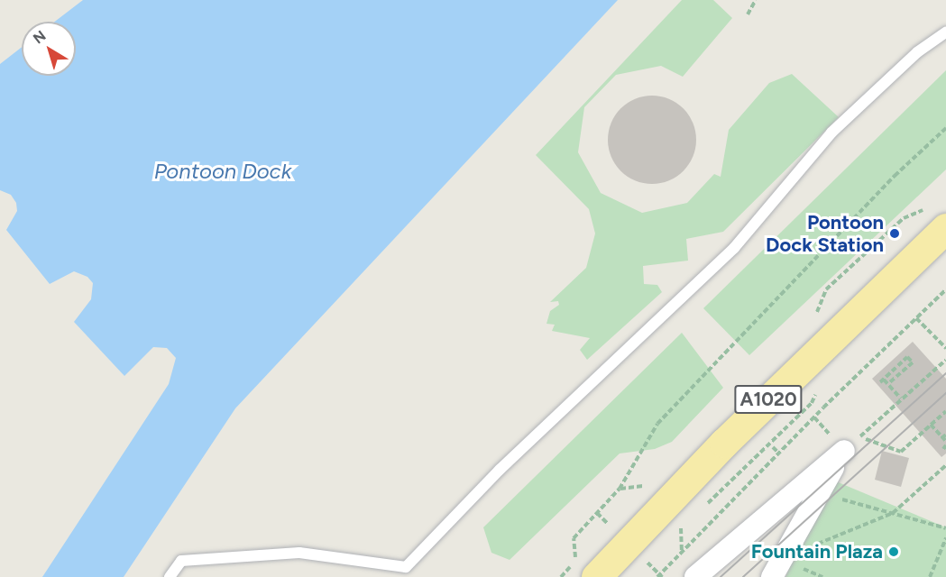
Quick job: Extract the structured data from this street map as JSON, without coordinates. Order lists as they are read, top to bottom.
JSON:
{
  "streets": {
    "main road": ["A1020"]
  },
  "water": ["Pontoon Dock"],
  "places": ["Pontoon Dock Station", "Fountain Plaza"],
  "north": "top left"
}
